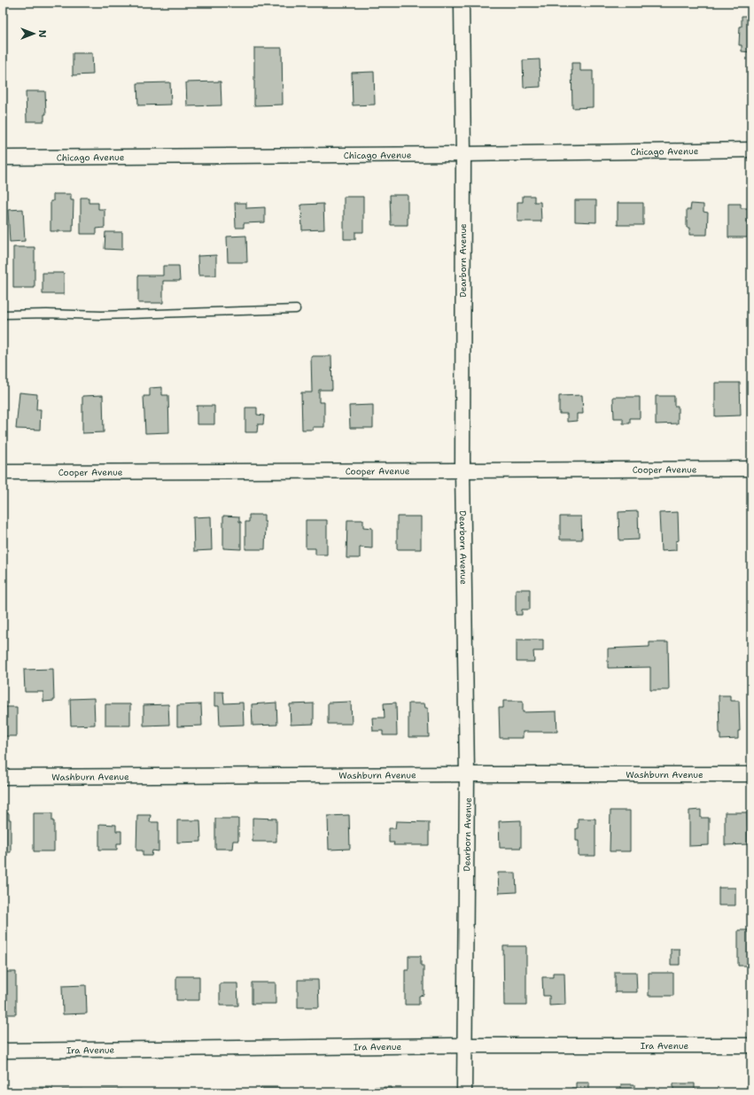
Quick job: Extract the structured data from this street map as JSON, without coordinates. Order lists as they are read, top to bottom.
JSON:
{
  "streets": {
    "street": [
      "Chicago Avenue",
      "Dearborn Avenue",
      "Cooper Avenue",
      "Washburn Avenue",
      "Ira Avenue"
    ]
  },
  "crossings": [
    ["Chicago Avenue", "Dearborn Avenue"],
    ["Dearborn Avenue", "Cooper Avenue"],
    ["Dearborn Avenue", "Washburn Avenue"],
    ["Dearborn Avenue", "Ira Avenue"]
  ],
  "north": "right"
}
